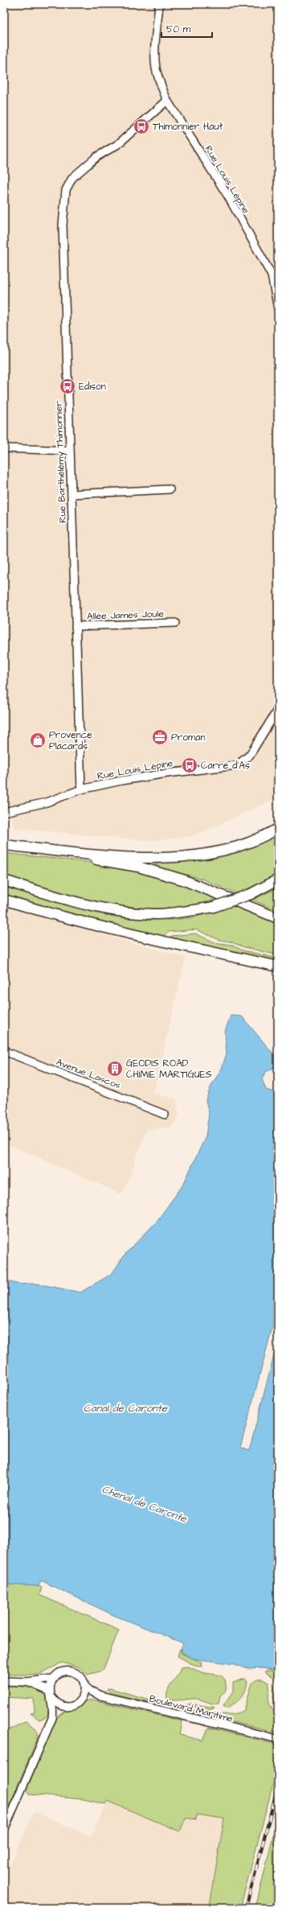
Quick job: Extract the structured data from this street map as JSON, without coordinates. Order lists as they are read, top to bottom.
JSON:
{
  "streets": {
    "street": [
      "Rue Louis Lépine",
      "Rue Barthélémy Thimonnier",
      "Allée James Joule",
      "Avenue Lascos",
      "Boulevard Maritime"
    ]
  },
  "crossings": [
    ["Rue Louis Lépine", "Rue Barthélémy Thimonnier"],
    ["Rue Barthélémy Thimonnier", "Allée James Joule"]
  ],
  "water": ["Canal de Caronte", "Chenal de Caronte"],
  "places": {
    "bus stop": ["Thimonnier Haut", "Edison", "Carré d’As"],
    "office": ["Proman"],
    "shop": ["Provence Placards"],
    "building": ["GEODIS ROAD CHIMIE MARTIGUES"]
  },
  "scale_bar": "50 m"
}
